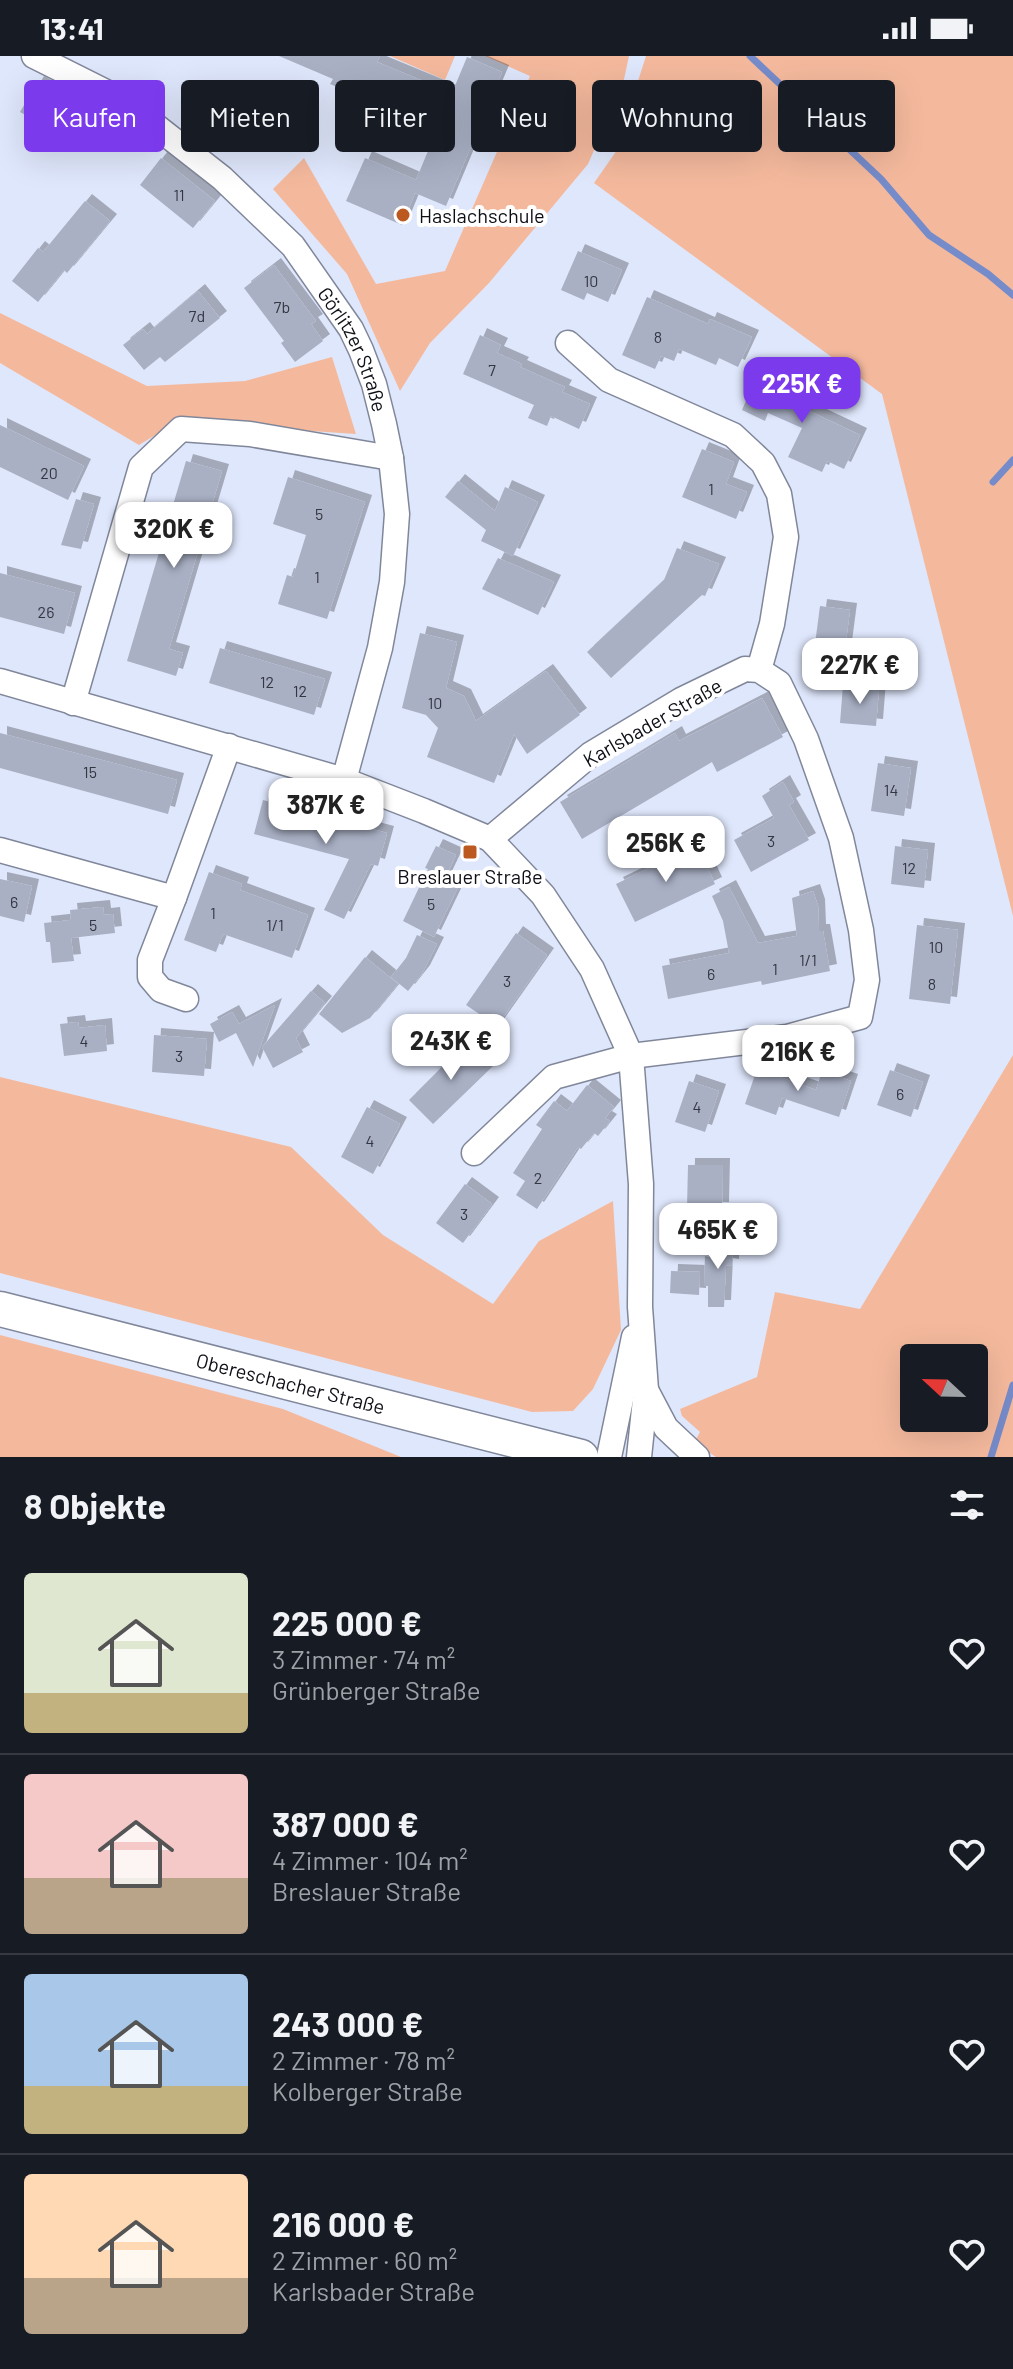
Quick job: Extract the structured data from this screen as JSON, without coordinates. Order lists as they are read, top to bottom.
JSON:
{
  "streets": {
    "main road": ["Obereschacher Straße"],
    "street": ["Görlitzer Straße", "Karlsbader Straße"]
  },
  "places": {
    "other": ["Haslachschule"],
    "transit": ["Breslauer Straße"]
  },
  "house_numbers": [
    "11",
    "10",
    "7b",
    "7d",
    "8",
    "7",
    "20",
    "1",
    "5",
    "1",
    "26",
    "12",
    "12",
    "10",
    "15",
    "14",
    "3",
    "12",
    "6",
    "5",
    "1",
    "5",
    "1/1",
    "10",
    "1/1",
    "1",
    "6",
    "3",
    "8",
    "4",
    "3",
    "6",
    "4",
    "4",
    "2",
    "3"
  ],
  "north": "left",
  "page": {
    "status": "13:41",
    "chip": [
      "Kaufen",
      "Mieten",
      "Filter",
      "Neu",
      "Wohnung",
      "Haus"
    ],
    "price": [
      "225K €",
      "320K €",
      "227K €",
      "387K €",
      "256K €",
      "243K €",
      "216K €",
      "465K €"
    ],
    "heading": "8 Objekte",
    "list": [
      {
        "name": "225 000 €",
        "note": "3 Zimmer · 74 m² · Grünberger Straße"
      },
      {
        "name": "387 000 €",
        "note": "4 Zimmer · 104 m² · Breslauer Straße"
      },
      {
        "name": "243 000 €",
        "note": "2 Zimmer · 78 m² · Kolberger Straße"
      },
      {
        "name": "216 000 €",
        "note": "2 Zimmer · 60 m² · Karlsbader Straße"
      }
    ]
  }
}
